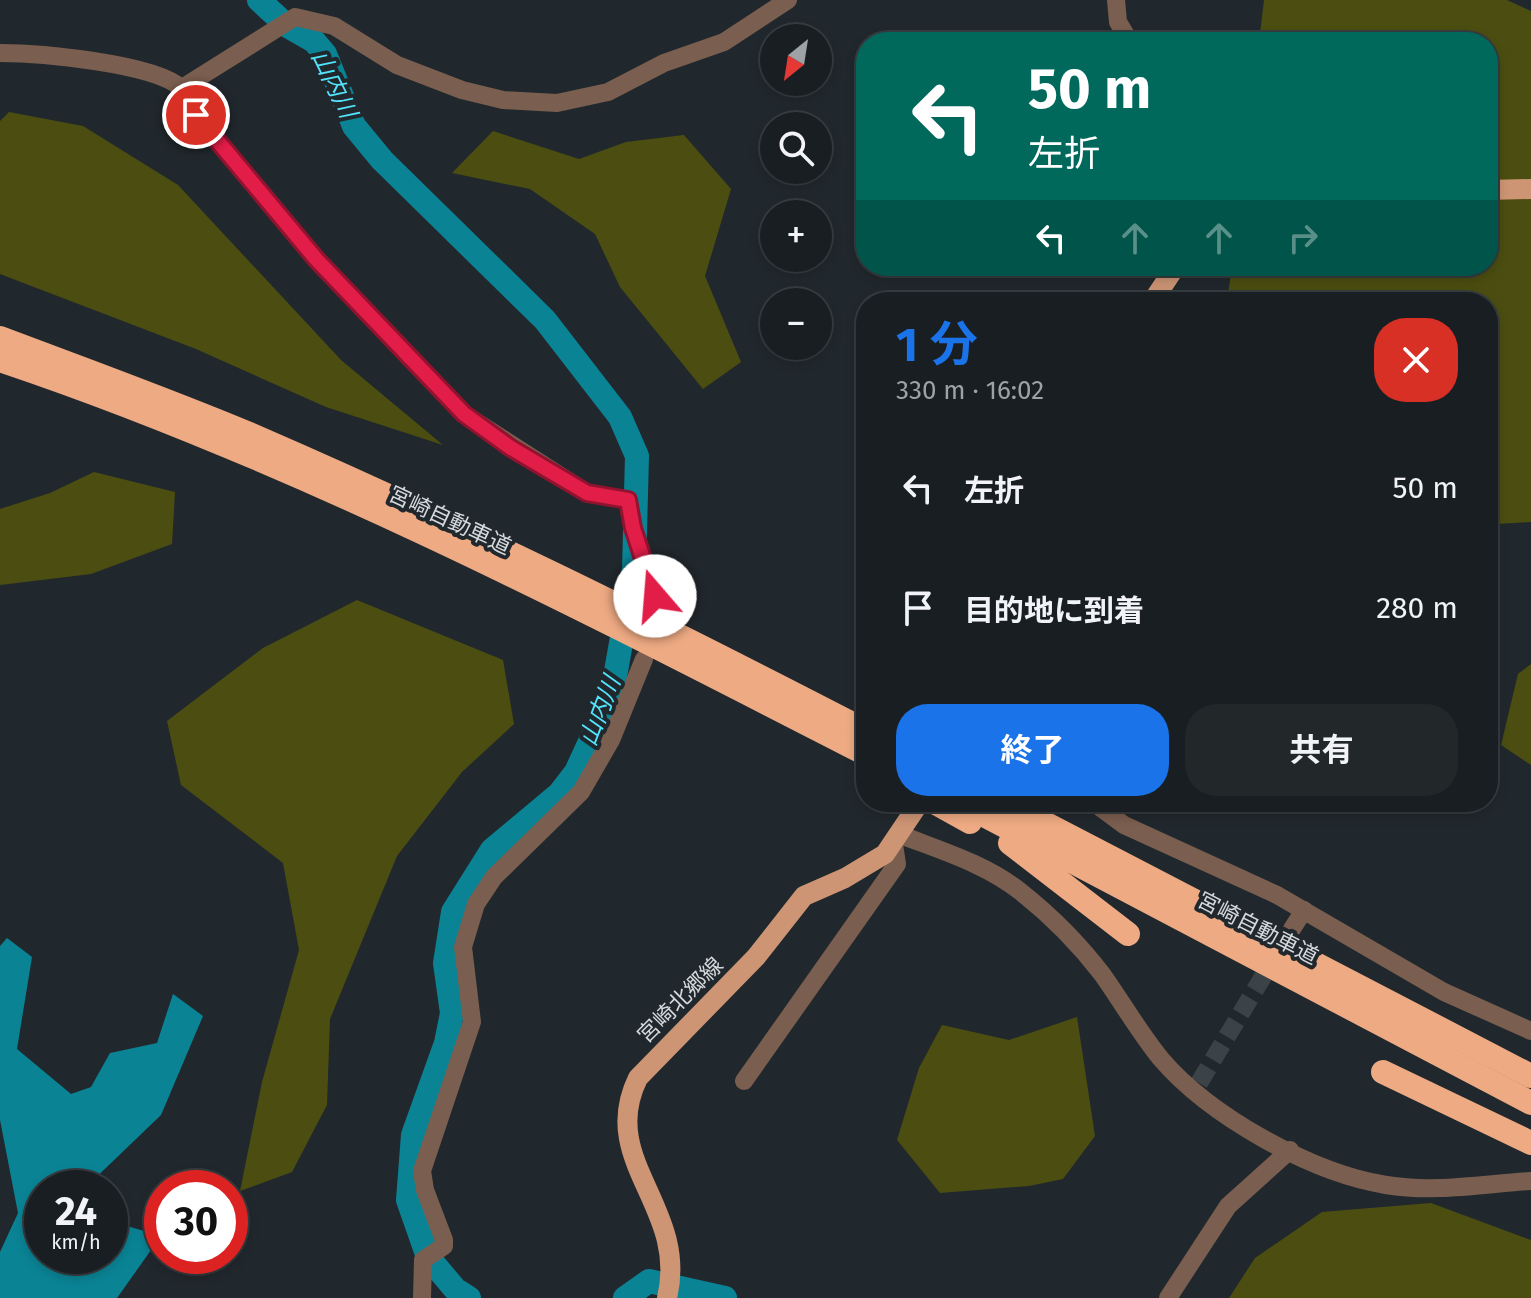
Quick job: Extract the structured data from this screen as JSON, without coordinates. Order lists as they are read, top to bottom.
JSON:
{
  "streets": {
    "highway": ["宮崎自動車道"],
    "main road": ["宮崎北郷線"]
  },
  "water": ["山内川"],
  "north": "bottom left",
  "page": {
    "map_buttons": ["+", "−"],
    "turn": ["50 m", "左折"],
    "heading": ["1 分", "330 m · 16:02"],
    "list": [
      {
        "name": "左折",
        "value": "50 m"
      },
      {
        "name": "目的地に到着",
        "value": "280 m"
      }
    ],
    "buttons": ["終了", "共有"],
    "speed": "24 km/h",
    "limit": "30"
  }
}
